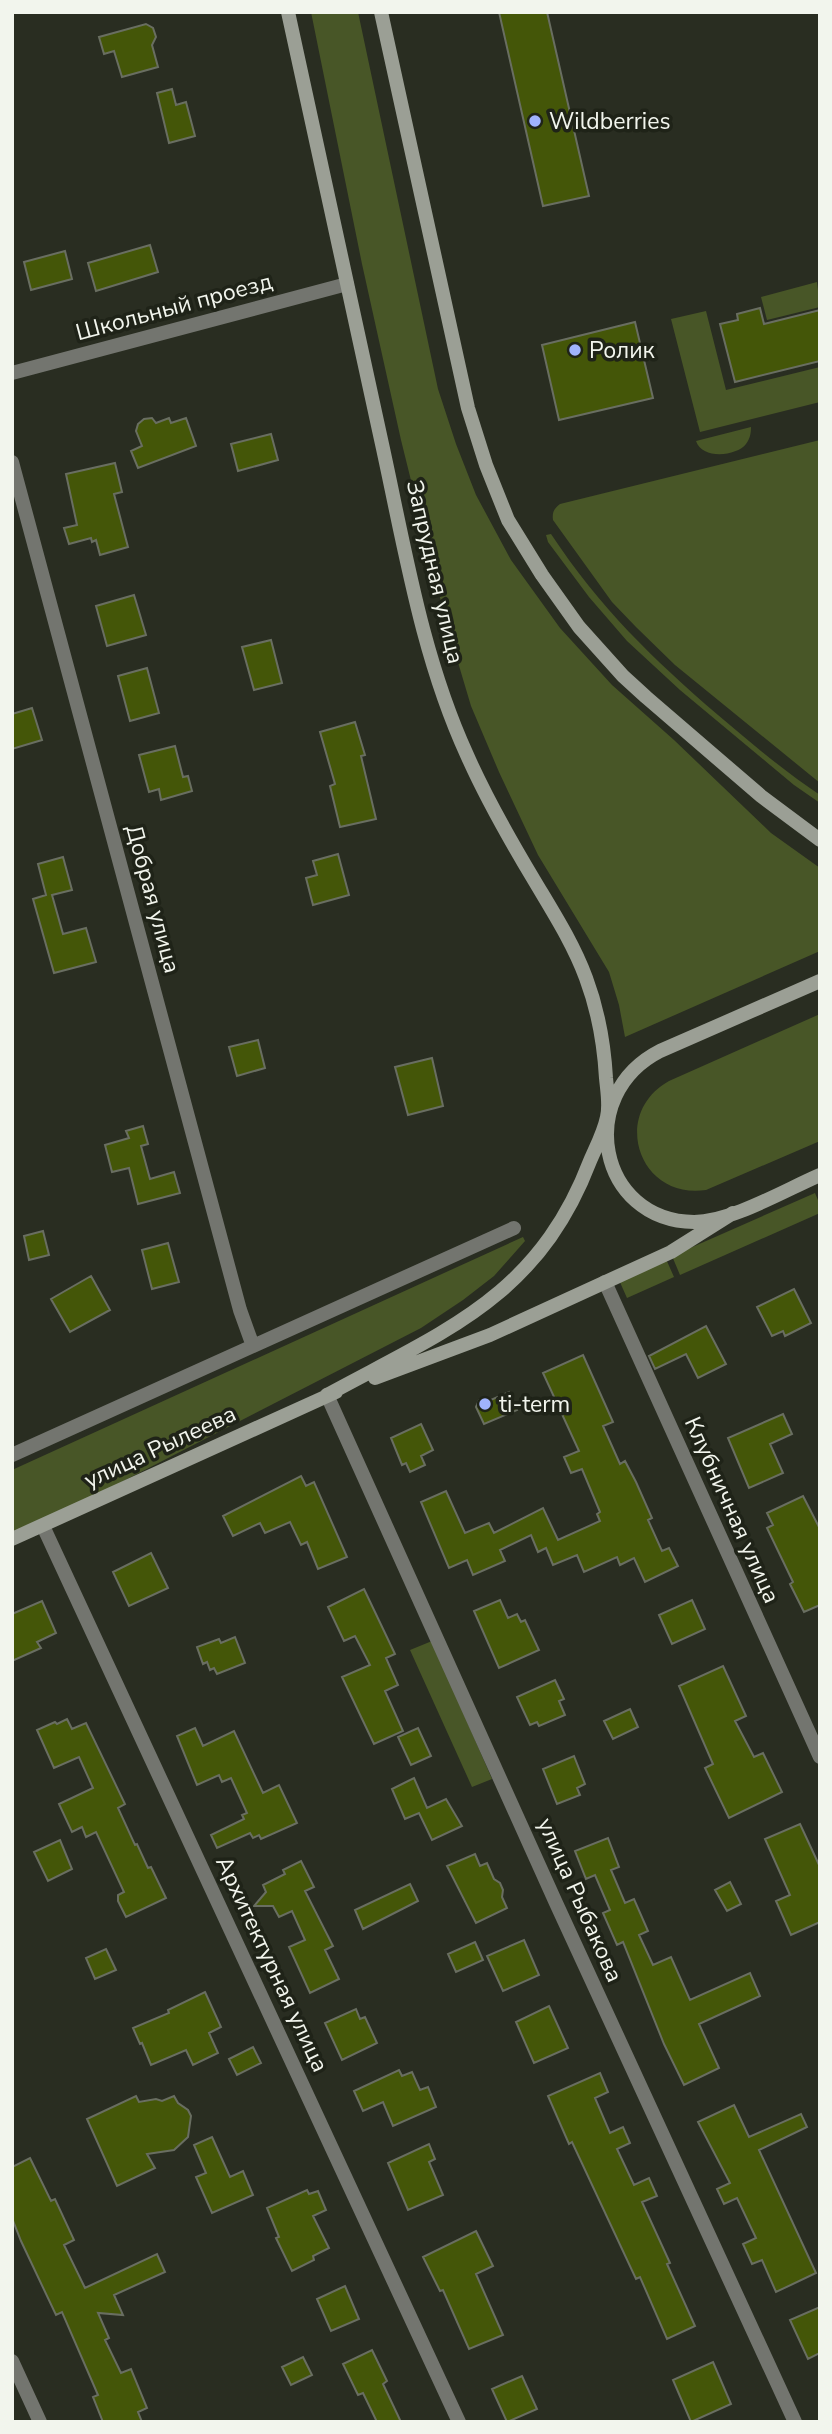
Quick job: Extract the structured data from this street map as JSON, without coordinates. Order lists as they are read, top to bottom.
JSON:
{
  "streets": {
    "main road": ["Запрудная улица", "улица Рылеева"],
    "street": [
      "Школьный проезд",
      "Добрая улица",
      "Клубничная улица",
      "улица Рыбакова",
      "Архитектурная улица"
    ]
  },
  "crossings": [
    ["Школьный проезд", "Запрудная улица"],
    ["Запрудная улица", "улица Рылеева"],
    ["улица Рылеева", "Клубничная улица"],
    ["улица Рылеева", "улица Рыбакова"],
    ["улица Рылеева", "Архитектурная улица"]
  ],
  "places": ["Wildberries", "Ролик", "ti-term"]
}
